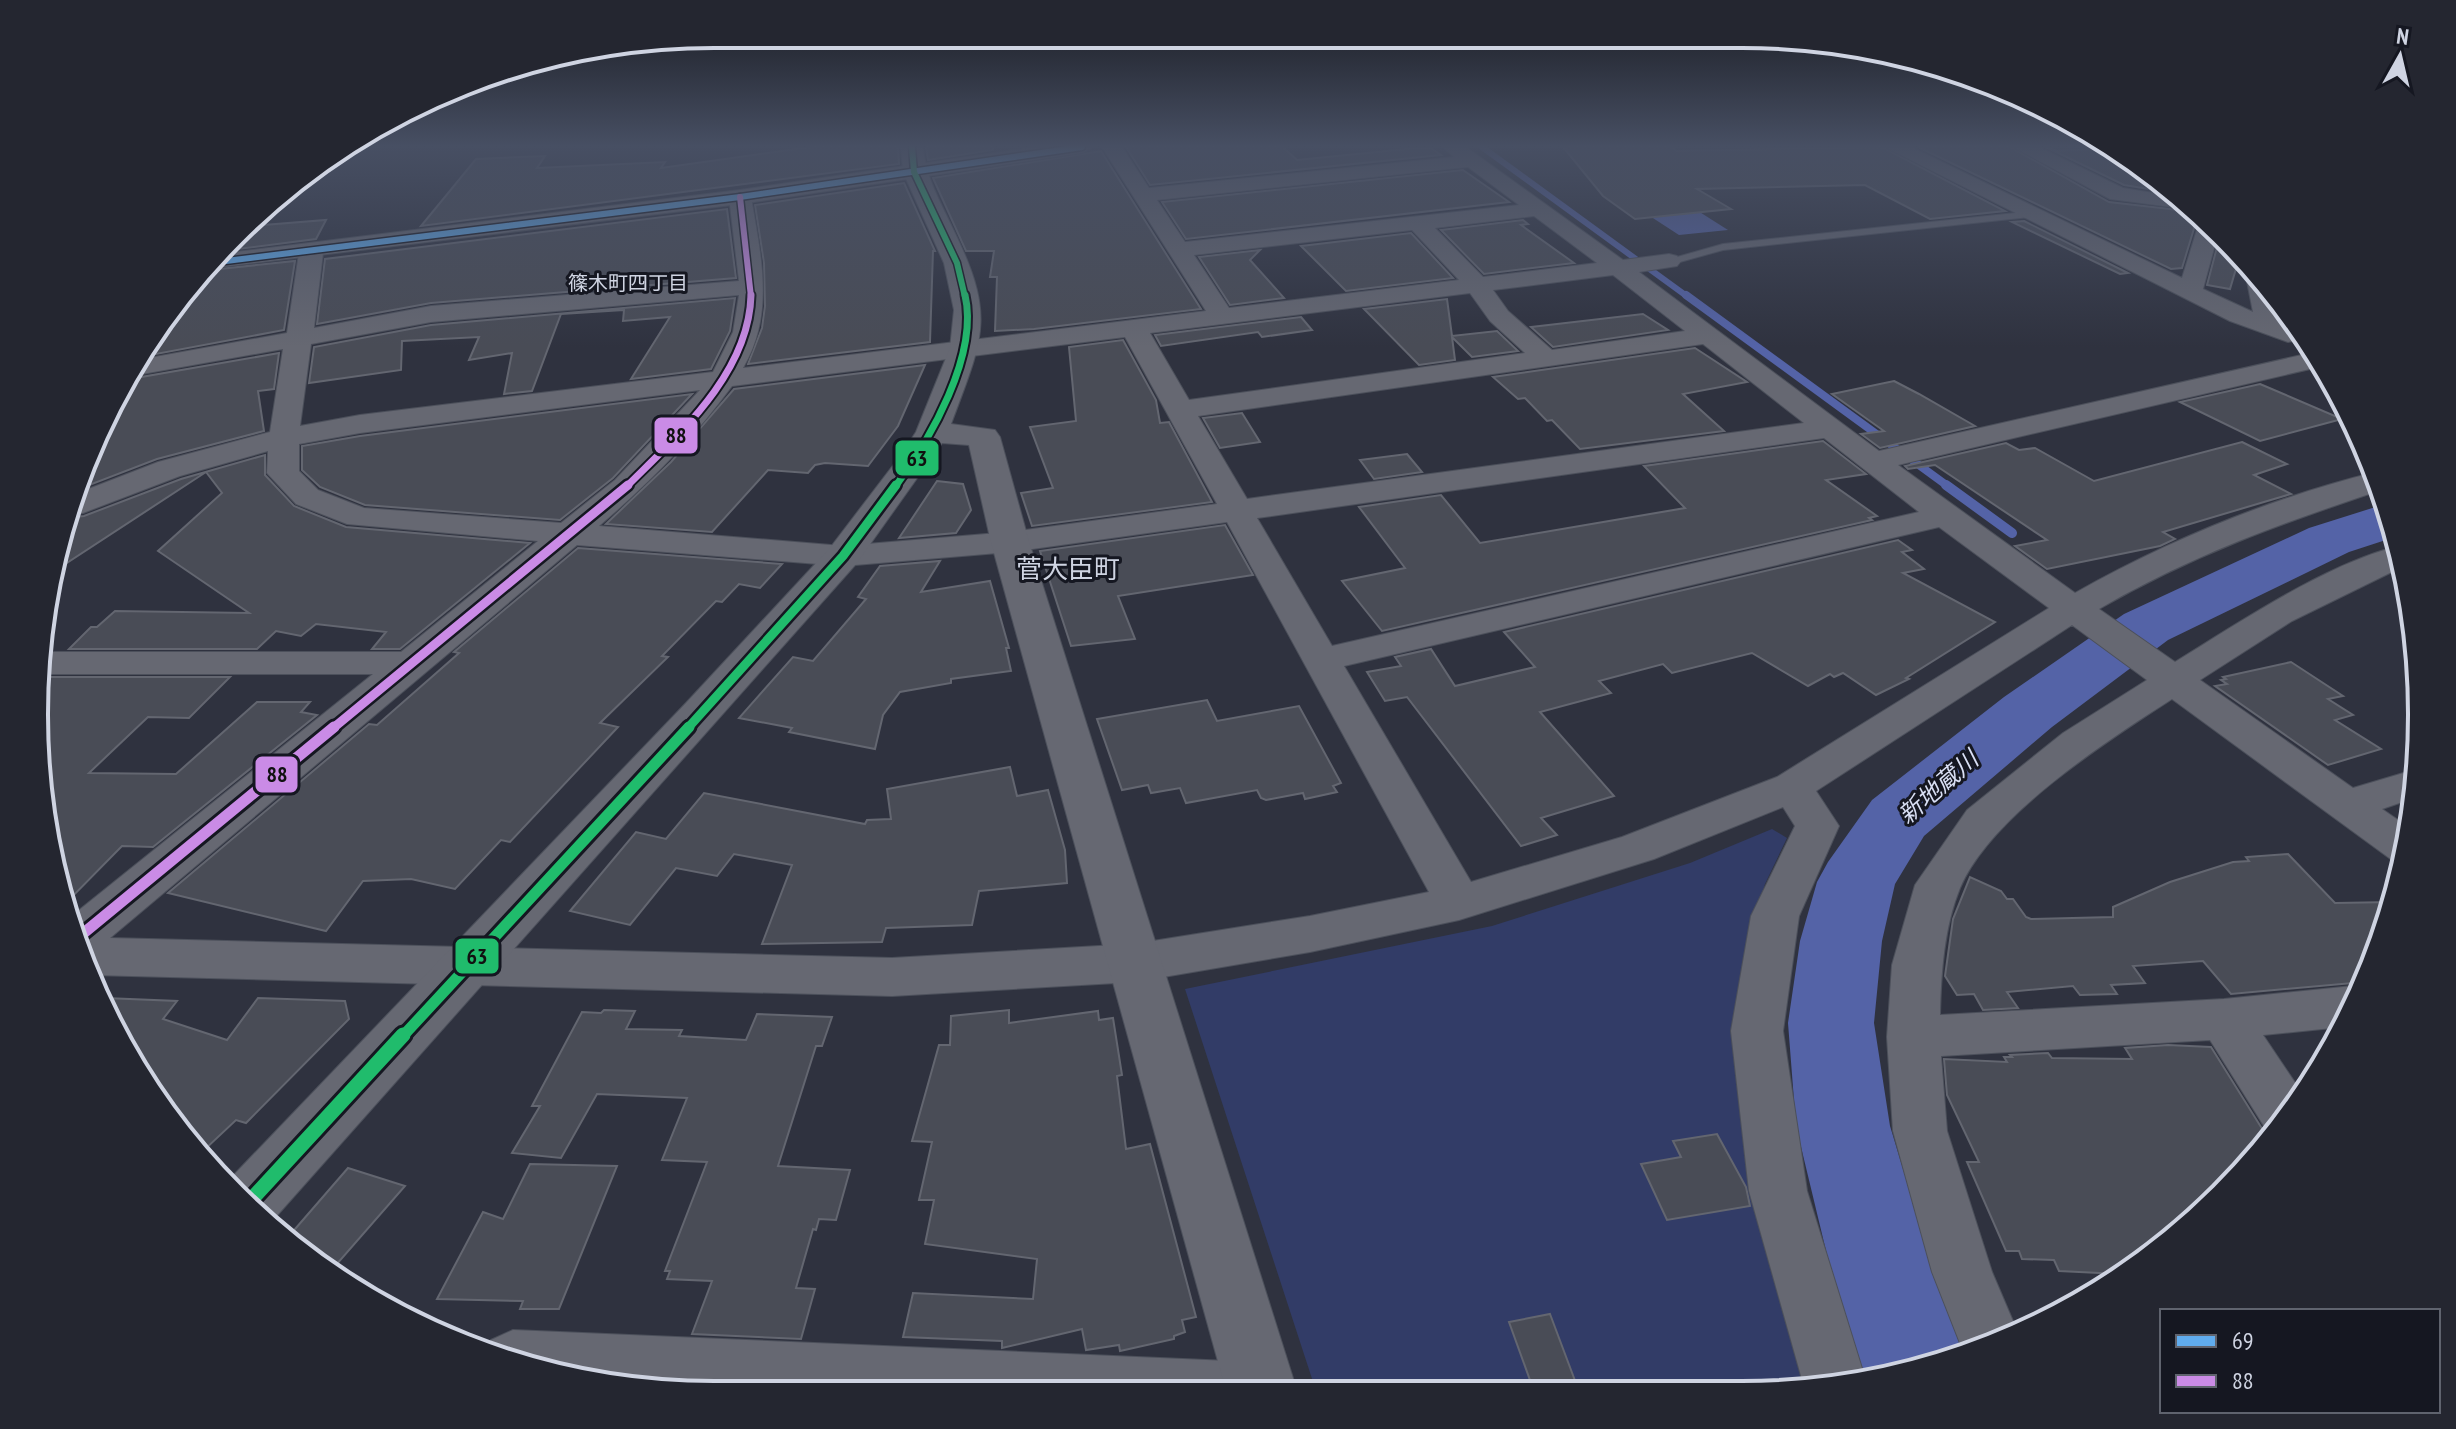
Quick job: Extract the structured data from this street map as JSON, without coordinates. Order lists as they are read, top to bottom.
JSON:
{
  "districts": ["篠木町四丁目", "菅大臣町"],
  "water": ["新地蔵川"],
  "lines": ["transit line 69", "transit line 88", "transit line 63"],
  "legend": ["69", "88"],
  "north": "top"
}
